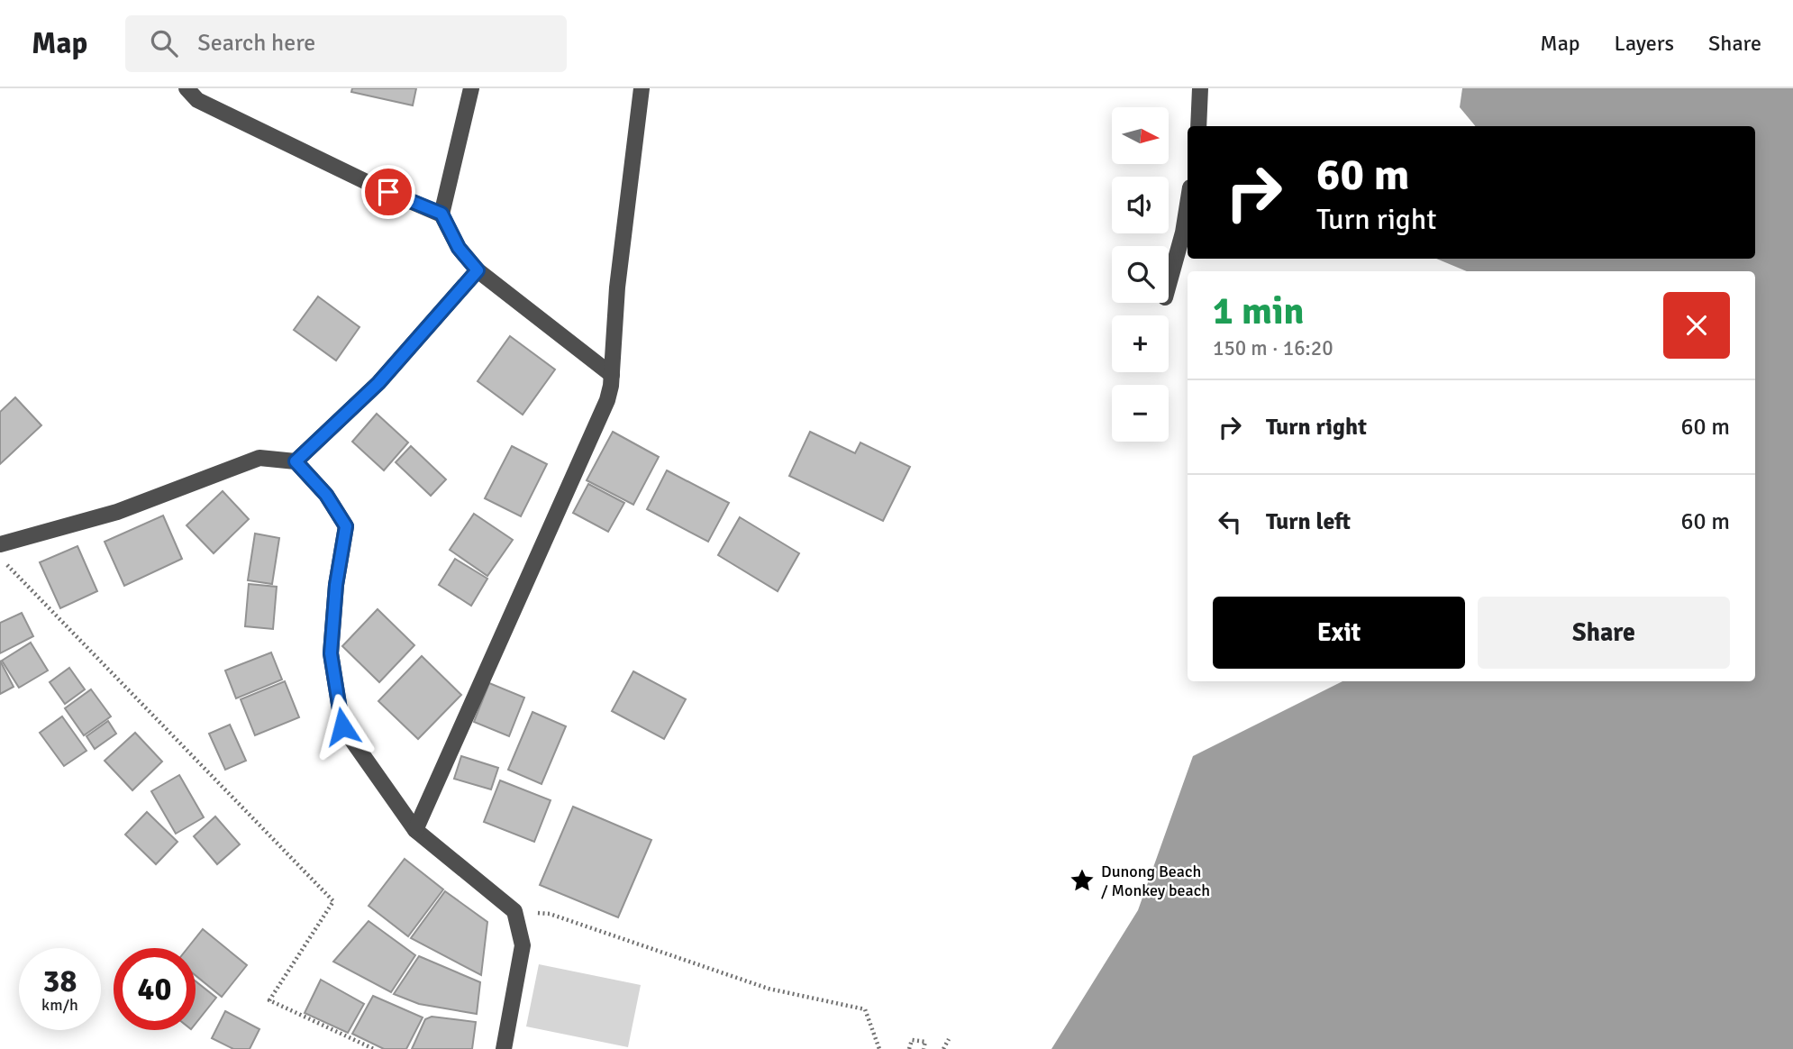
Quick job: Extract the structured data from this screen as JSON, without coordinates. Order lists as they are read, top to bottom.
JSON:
{
  "places": {
    "place": ["Dunong Beach / Monkey beach"]
  },
  "north": "right",
  "page": {
    "header": "Map",
    "search": "Search here",
    "nav": ["Map", "Layers", "Share"],
    "map_buttons": ["+", "−"],
    "turn": ["60 m", "Turn right"],
    "heading": ["1 min", "150 m · 16:20"],
    "list": [
      {
        "name": "Turn right",
        "value": "60 m"
      },
      {
        "name": "Turn left",
        "value": "60 m"
      }
    ],
    "buttons": ["Exit", "Share"],
    "speed": "38 km/h",
    "limit": "40"
  }
}
